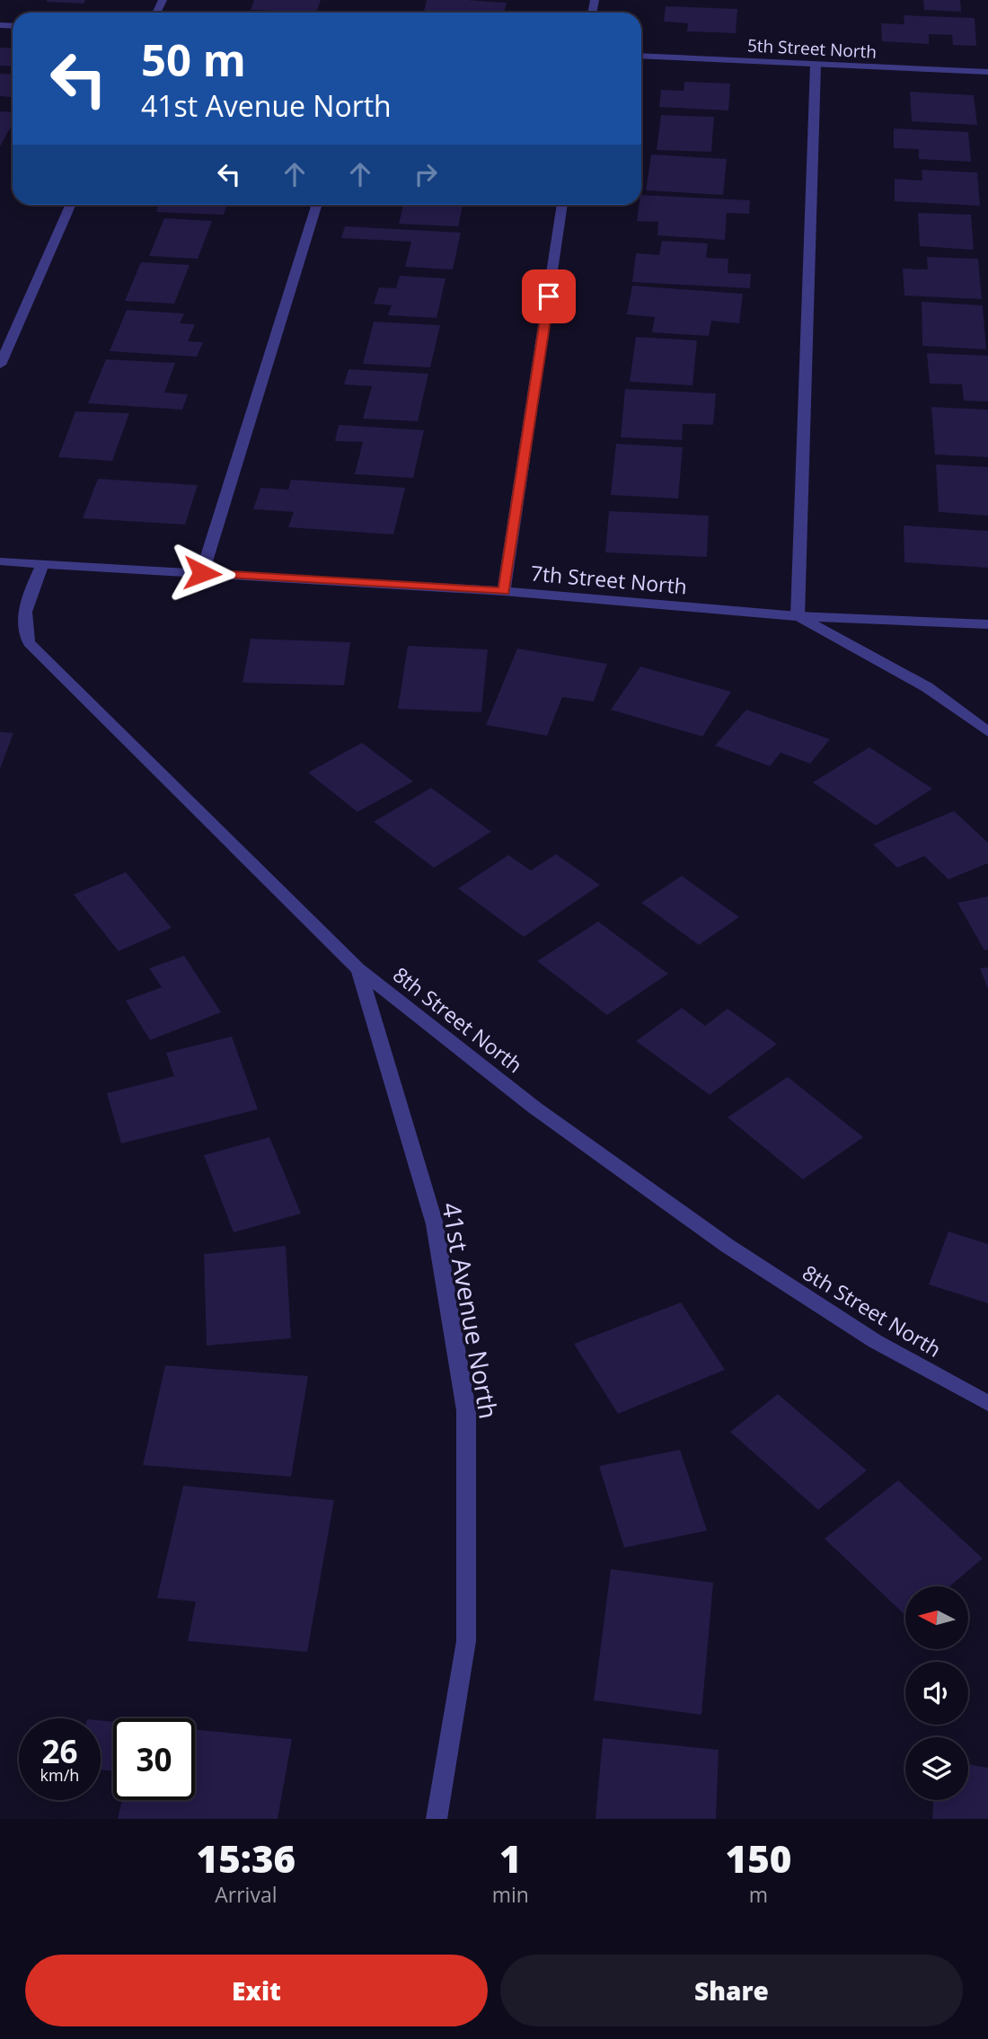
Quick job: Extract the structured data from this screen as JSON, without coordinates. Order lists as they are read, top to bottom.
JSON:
{
  "streets": {
    "street": [
      "5th Street North",
      "7th Street North",
      "8th Street North",
      "41st Avenue North"
    ]
  },
  "crossings": [
    ["7th Street North", "8th Street North"],
    ["8th Street North", "41st Avenue North"]
  ],
  "north": "left",
  "page": {
    "turn": ["50 m", "41st Avenue North"],
    "speed": "26 km/h",
    "limit": "30",
    "eta": [
      "15:36",
      "Arrival",
      "1",
      "min",
      "150",
      "m"
    ],
    "buttons": ["Exit", "Share"]
  }
}
